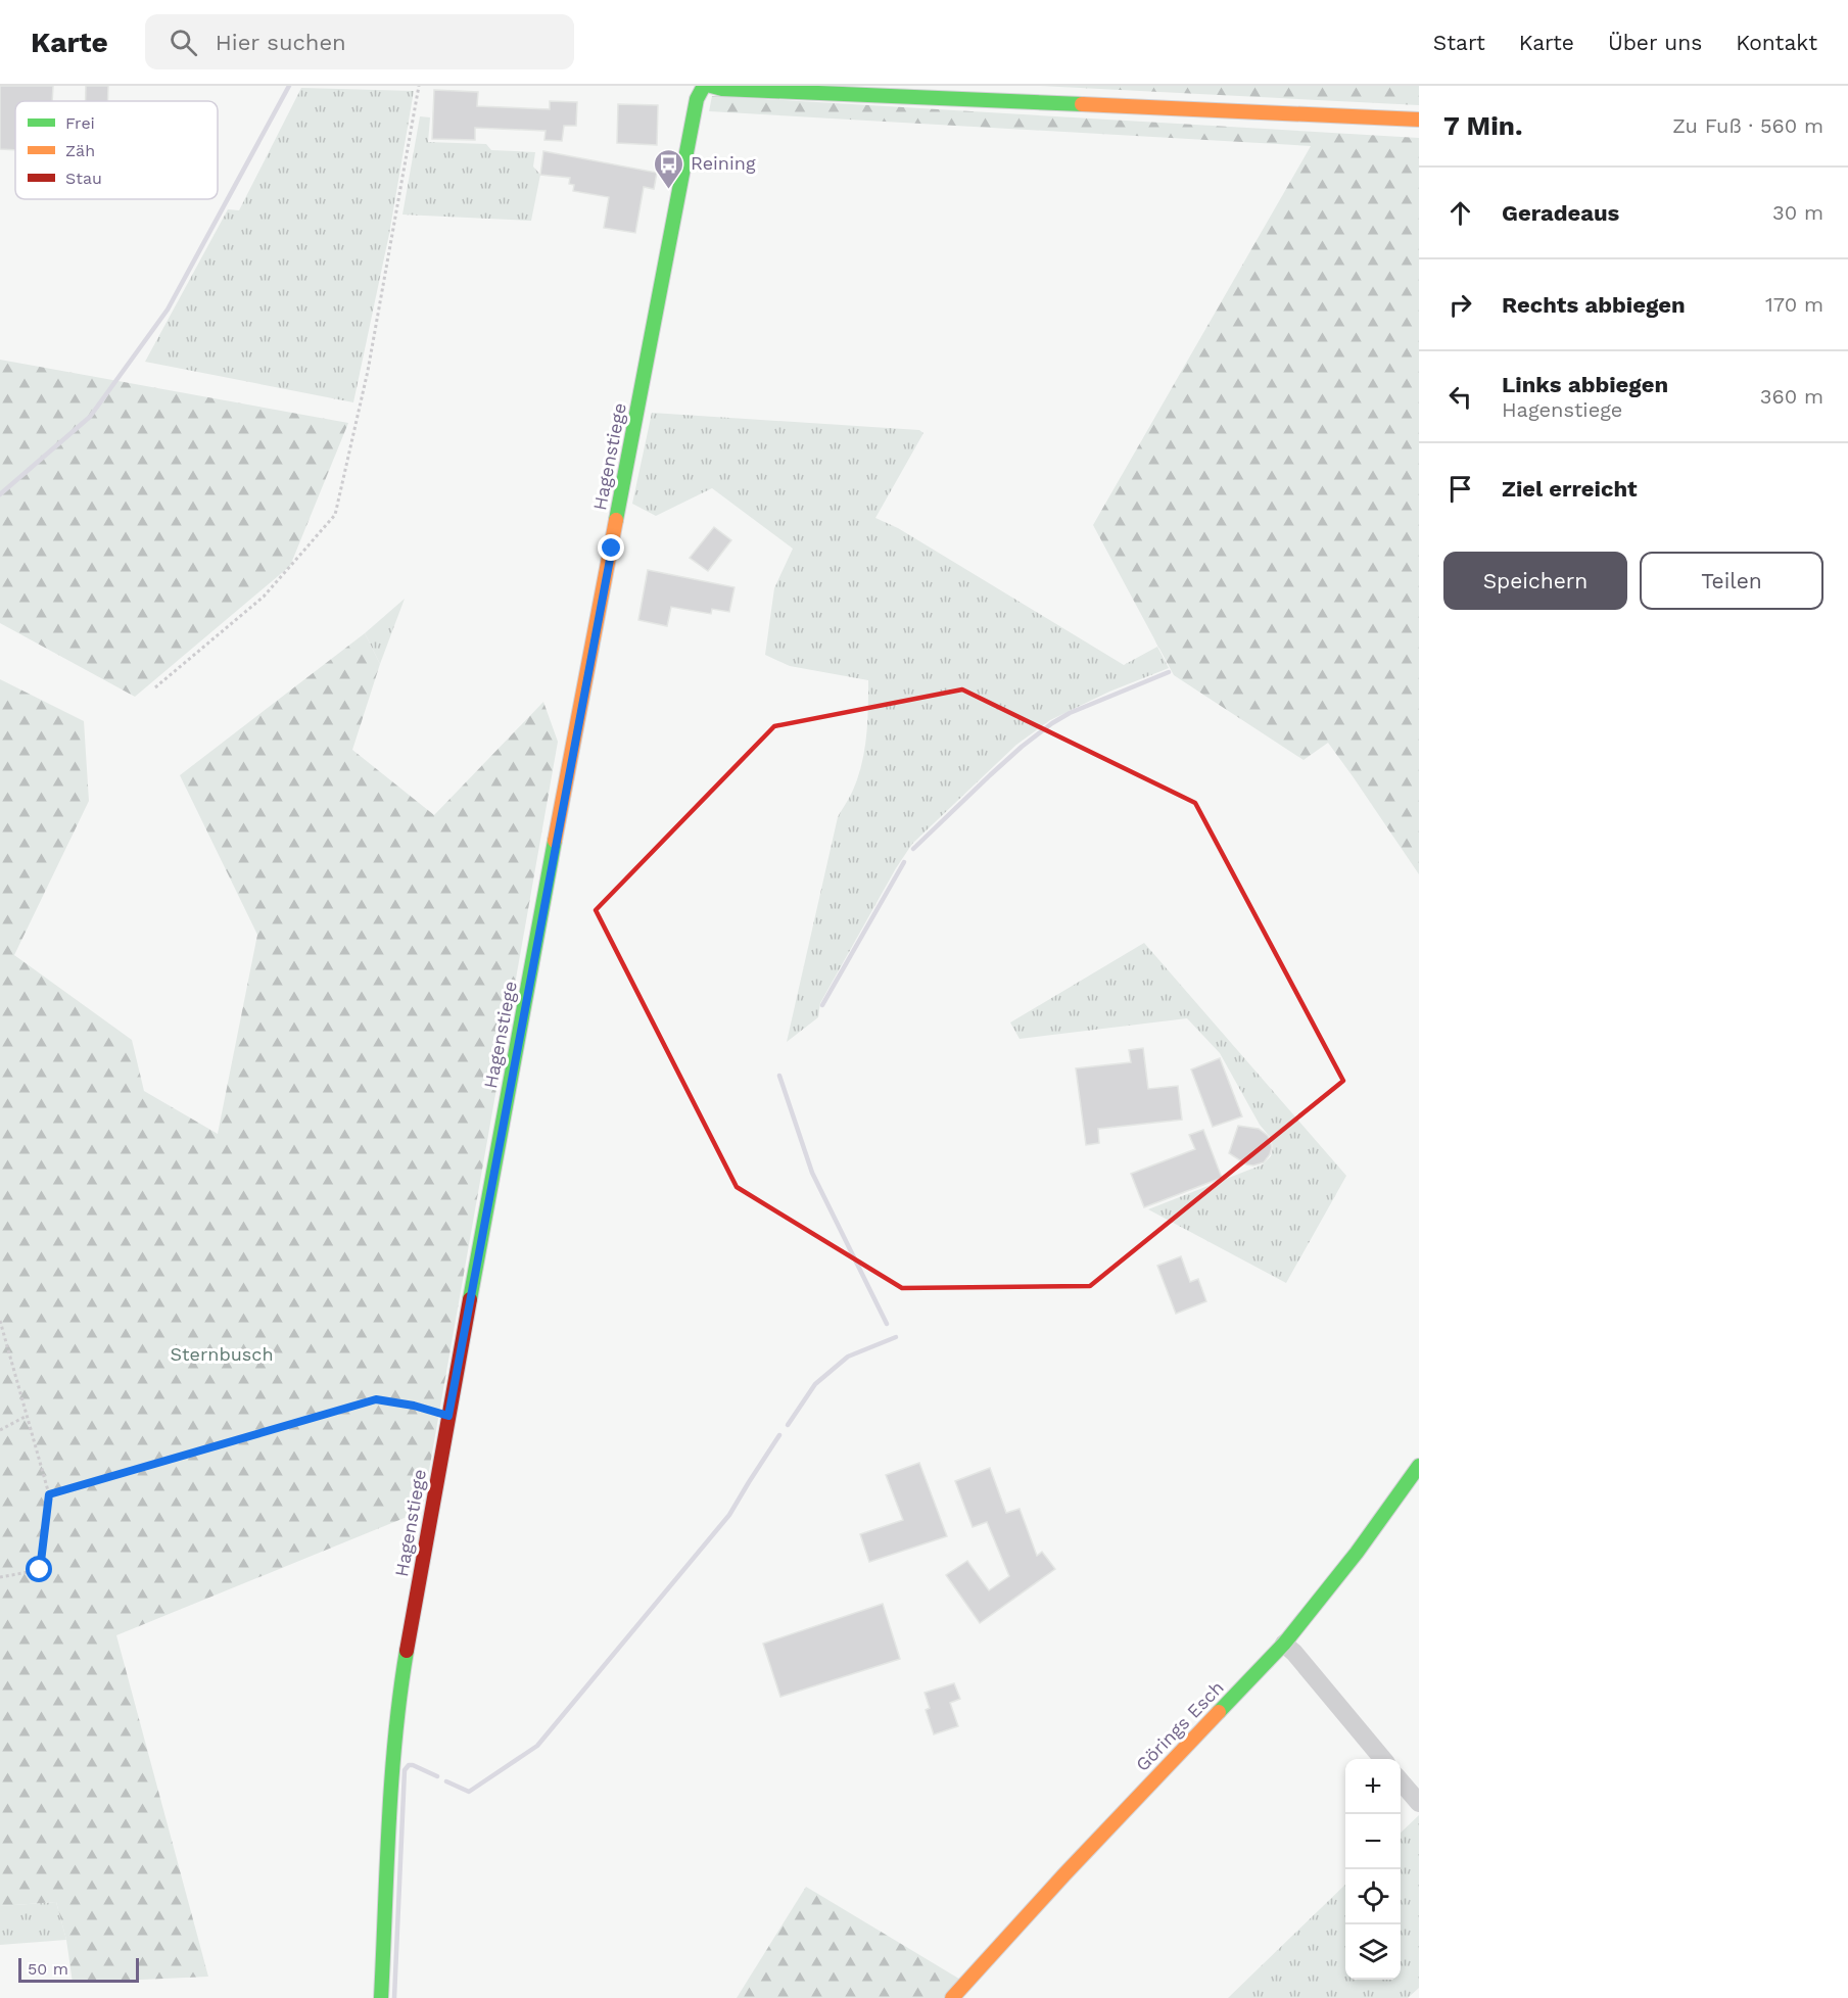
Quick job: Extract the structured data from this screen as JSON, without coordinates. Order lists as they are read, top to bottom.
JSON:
{
  "streets": {
    "street": ["Hagenstiege", "Görings Esch"]
  },
  "parks": ["Sternbusch"],
  "places": {
    "bus stop": ["Reining"]
  },
  "legend": ["Frei", "Zäh", "Stau"],
  "scale_bar": "50 m",
  "page": {
    "header": "Karte",
    "search": "Hier suchen",
    "nav": [
      "Start",
      "Karte",
      "Über uns",
      "Kontakt"
    ],
    "heading": ["7 Min.", "Zu Fuß · 560 m"],
    "list": [
      ["Geradeaus", "30 m"],
      ["Rechts abbiegen", "170 m"],
      ["Links abbiegen", "Hagenstiege", "360 m"],
      "Ziel erreicht"
    ],
    "buttons": ["Speichern", "Teilen"],
    "map_buttons": ["+", "−"],
    "scale": "50 m"
  }
}
